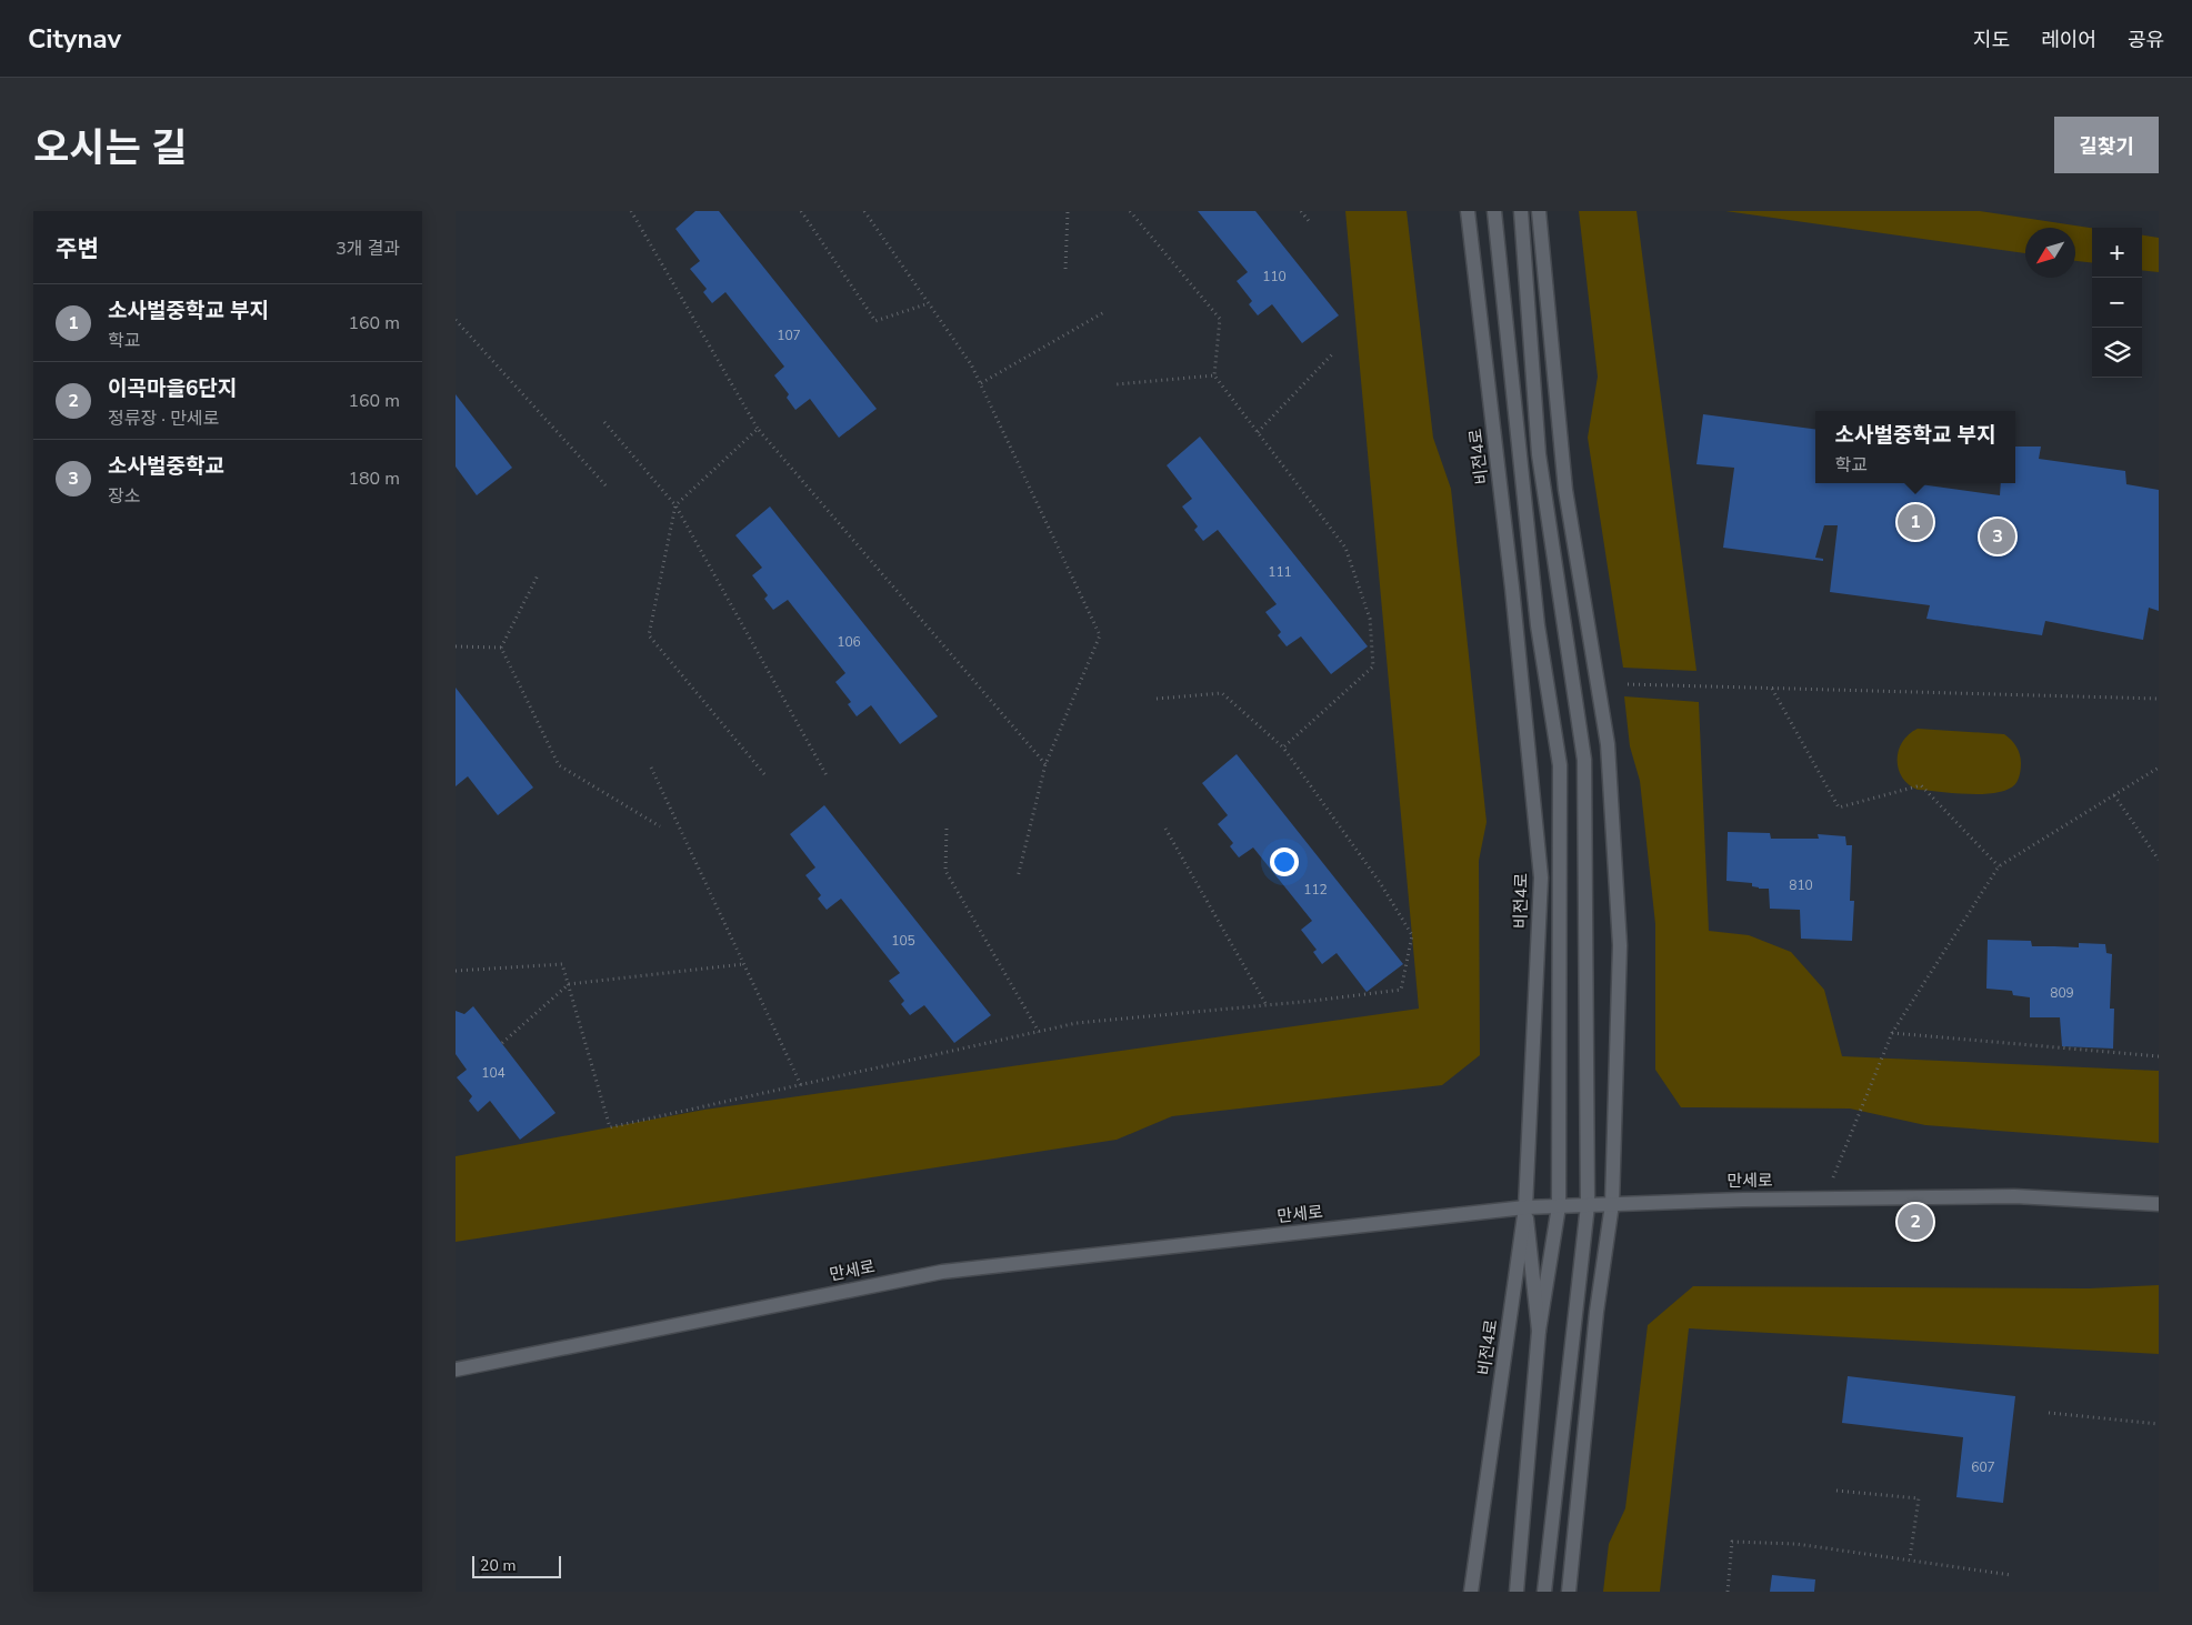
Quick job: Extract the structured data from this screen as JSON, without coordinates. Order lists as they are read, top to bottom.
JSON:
{
  "streets": {
    "main road": ["비전4로", "만세로"]
  },
  "crossings": [
    ["비전4로", "만세로"]
  ],
  "house_numbers": [
    "110",
    "107",
    "111",
    "106",
    "810",
    "112",
    "105",
    "809",
    "104",
    "607"
  ],
  "scale_bar": "20 m",
  "north": "bottom left",
  "page": {
    "header": "Citynav",
    "nav": ["지도", "레이어", "공유"],
    "title": "오시는 길",
    "buttons": "길찾기",
    "heading": ["주변", "3개 결과"],
    "map_buttons": ["+", "−"],
    "list": [
      {
        "mark": "1",
        "name": "소사벌중학교 부지",
        "note": "학교",
        "value": "160 m"
      },
      {
        "mark": "2",
        "name": "이곡마을6단지",
        "note": "정류장 · 만세로",
        "value": "160 m"
      },
      {
        "mark": "3",
        "name": "소사벌중학교",
        "note": "장소",
        "value": "180 m"
      }
    ],
    "popup": ["소사벌중학교 부지", "학교"],
    "pins": ["1", "3", "2"],
    "scale": "20 m"
  }
}
